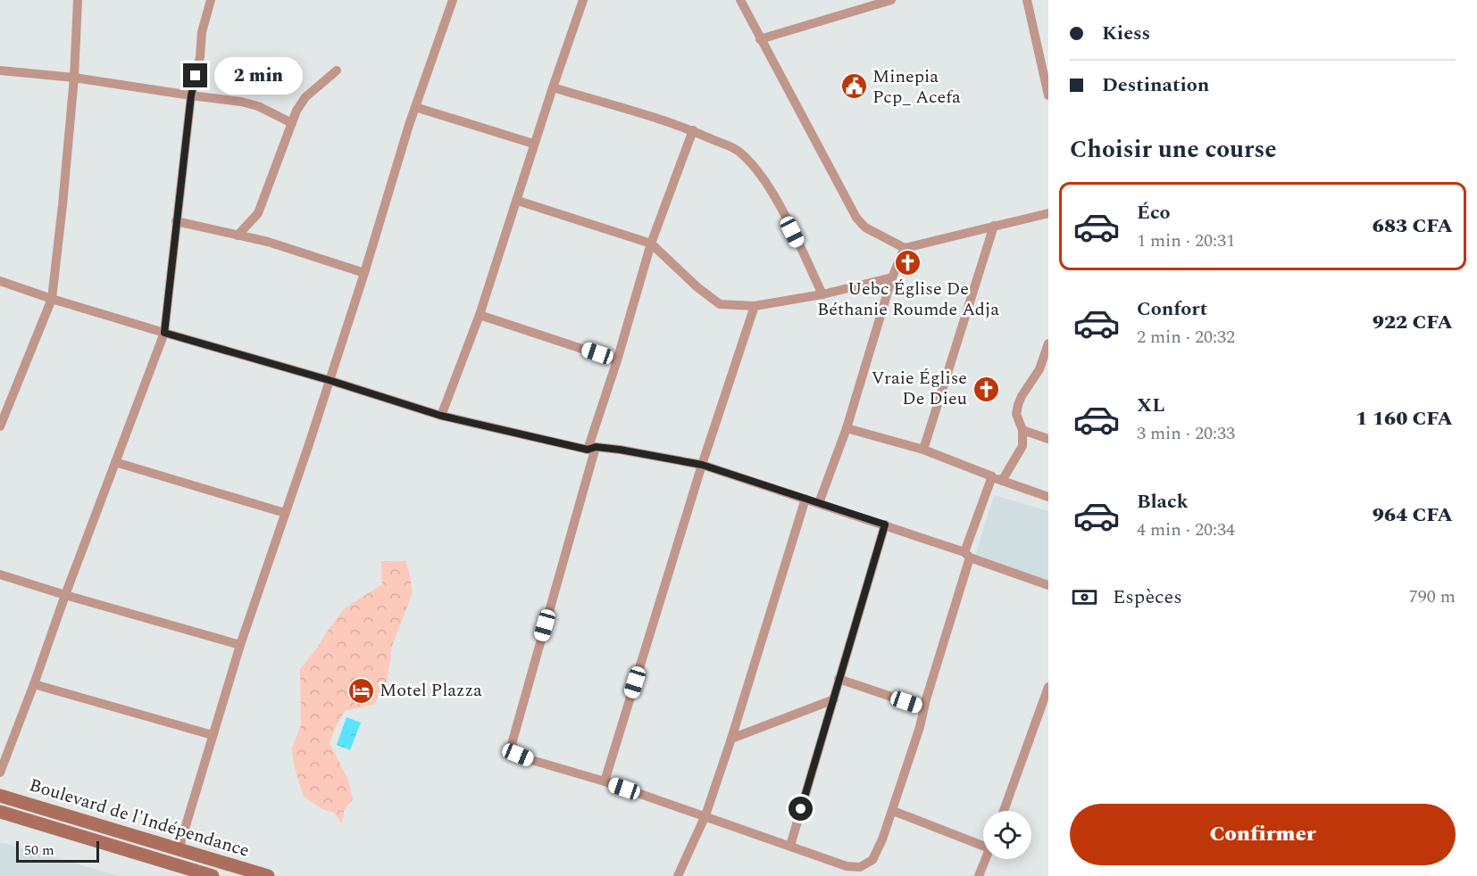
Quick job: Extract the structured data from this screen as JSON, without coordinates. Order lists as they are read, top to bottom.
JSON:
{
  "streets": {
    "main road": ["Boulevard de l'Indépendance"]
  },
  "places": {
    "public building": ["Minepia Pcp_ Acefa"],
    "church": ["Uebc Église De Béthanie Roumde Adja", "Vraie Église De Dieu"],
    "hotel": ["Motel Plazza"]
  },
  "scale_bar": "50 m",
  "page": {
    "banner": ["Kiess", "Destination"],
    "bubble": "2 min",
    "heading": "Choisir une course",
    "list": [
      {
        "name": "Éco",
        "note": "1 min · 20:31",
        "value": "683 CFA"
      },
      {
        "name": "Confort",
        "note": "2 min · 20:32",
        "value": "922 CFA"
      },
      {
        "name": "XL",
        "note": "3 min · 20:33",
        "value": "1 160 CFA"
      },
      {
        "name": "Black",
        "note": "4 min · 20:34",
        "value": "964 CFA"
      }
    ],
    "pay": ["Espèces", "790 m"],
    "buttons": "Confirmer",
    "scale": "50 m"
  }
}
